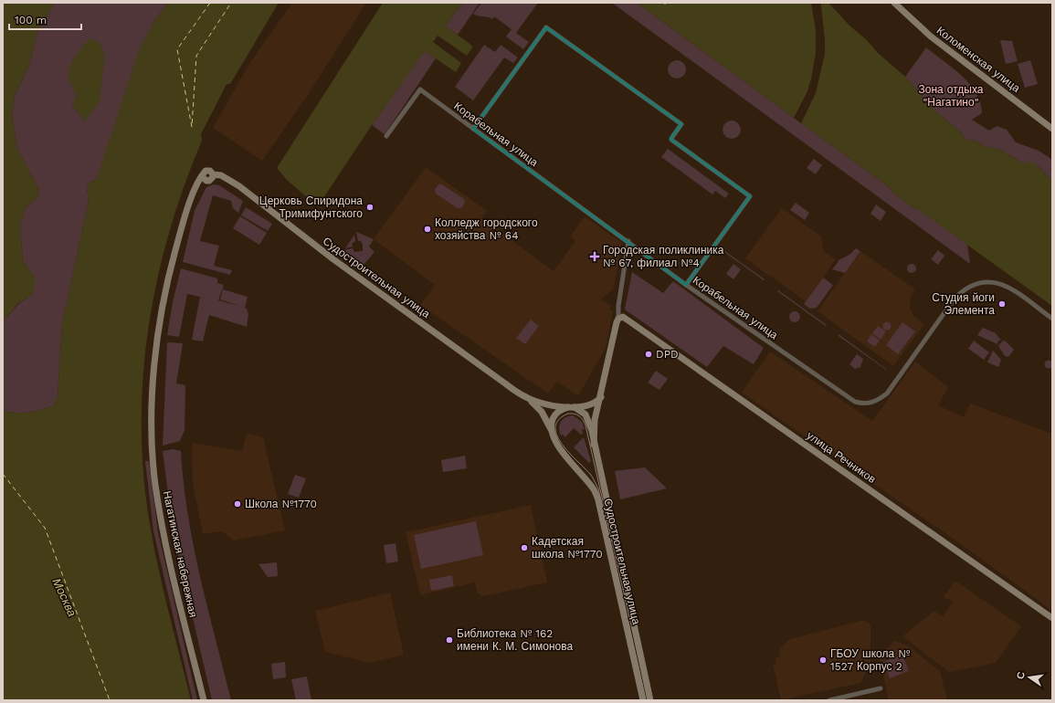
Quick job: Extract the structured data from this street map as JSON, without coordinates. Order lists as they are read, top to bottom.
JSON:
{
  "streets": {
    "street": [
      "Коломенская улица",
      "Корабельная улица",
      "Судостроительная улица",
      "улица Речников",
      "Нагатинская набережная"
    ]
  },
  "crossings": [
    ["Судостроительная улица", "Нагатинская набережная"]
  ],
  "water": ["Москва"],
  "parks": ["Зона отдыха \"Нагатино\""],
  "places": {
    "other": [
      "Церковь Спиридона Тримифунтского",
      "Колледж городского хозяйства № 64",
      "Студия йоги Элемента",
      "DPD",
      "Школа №1770",
      "Кадетская школа №1770",
      "Библиотека № 162 имени К. М. Симонова",
      "ГБОУ школа № 1527 Корпус 2"
    ],
    "health": ["Городская поликлиника № 67, филиал №4"]
  },
  "scale_bar": "100 m",
  "north": "left"
}
